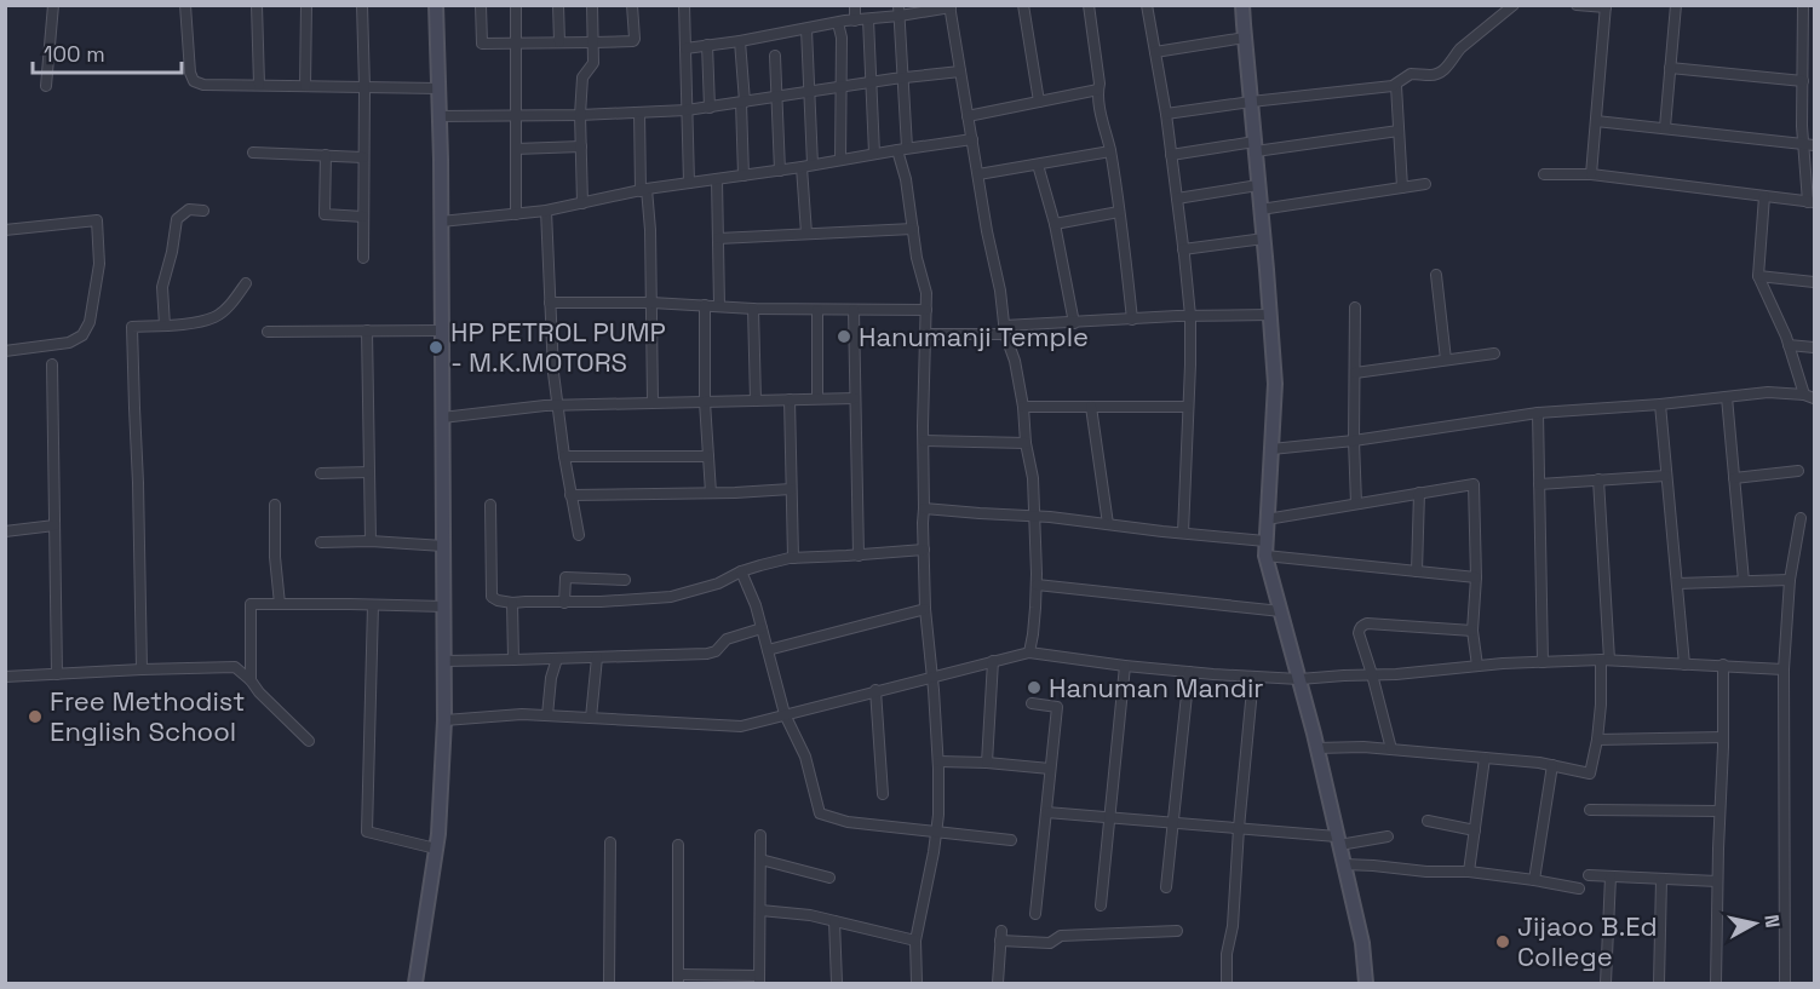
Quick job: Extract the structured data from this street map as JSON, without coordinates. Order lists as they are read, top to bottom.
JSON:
{
  "places": [
    "Hanumanji Temple",
    "HP PETROL PUMP - M.K.MOTORS",
    "Hanuman Mandir",
    "Free Methodist English School",
    "Jijaoo B.Ed College"
  ],
  "scale_bar": "100 m",
  "north": "right"
}
